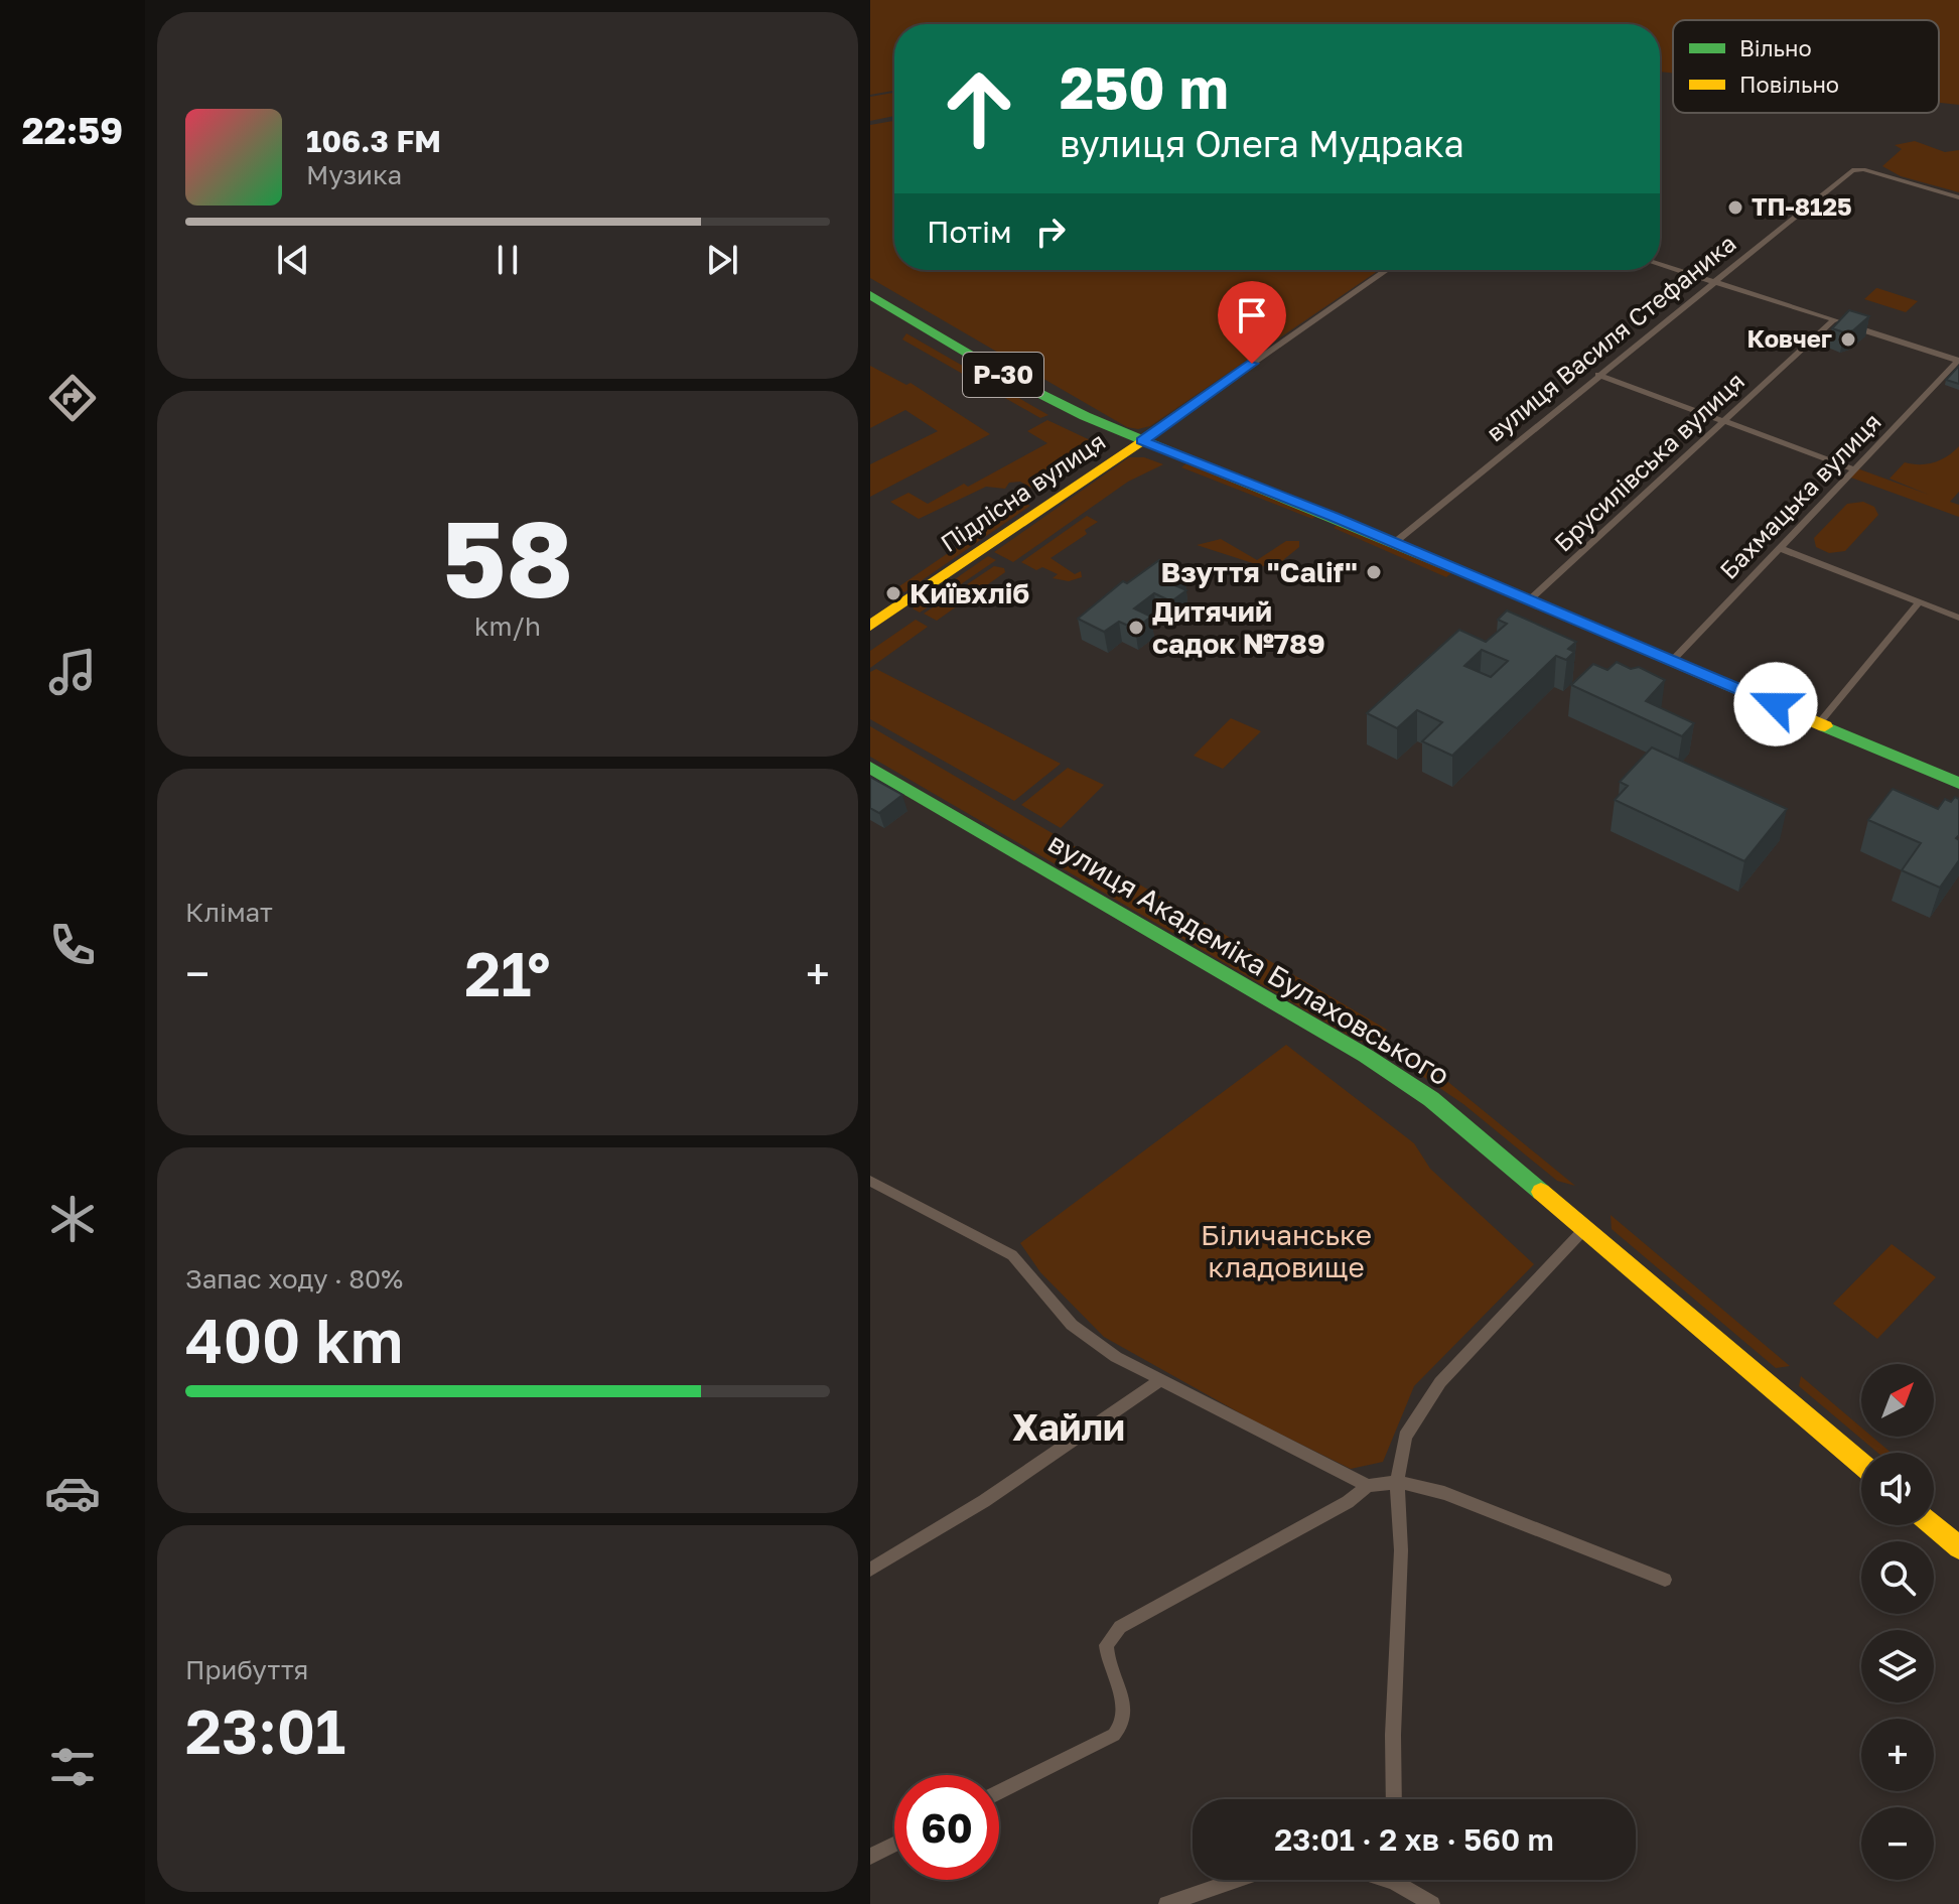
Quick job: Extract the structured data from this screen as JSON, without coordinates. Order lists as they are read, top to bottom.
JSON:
{
  "streets": {
    "main road": ["Р-30", "Підлісна вулиця", "вулиця Академіка Булаховського"],
    "street": ["вулиця Василя Стефаника", "Брусилівська вулиця", "Бахмацька вулиця"]
  },
  "crossings": [
    ["вулиця Василя Стефаника", "Р-30"],
    ["Р-30", "Брусилівська вулиця"],
    ["Р-30", "Підлісна вулиця"],
    ["Р-30", "Бахмацька вулиця"]
  ],
  "districts": ["Хайли"],
  "parks": ["Біличанське кладовище"],
  "places": [
    "ТП-8125",
    "Ковчег",
    "Взуття \"Calif\"",
    "Київхліб",
    "Дитячий садок №789"
  ],
  "legend": ["Вільно", "Повільно"],
  "north": "top right",
  "page": {
    "tabs": "22:59",
    "turn": ["250 m", "вулиця Олега Мудрака"],
    "song": ["106.3 FM", "Музика"],
    "then": "Потім",
    "tile": [
      ["58", "km/h"],
      "Клімат",
      ["Запас ходу · 80%", "400 km"],
      ["Прибуття", "23:01"]
    ],
    "heat": ["−", "21°", "+"],
    "map_buttons": ["+", "−"],
    "limit": "60",
    "trip": "23:01 · 2 хв · 560 m"
  }
}
